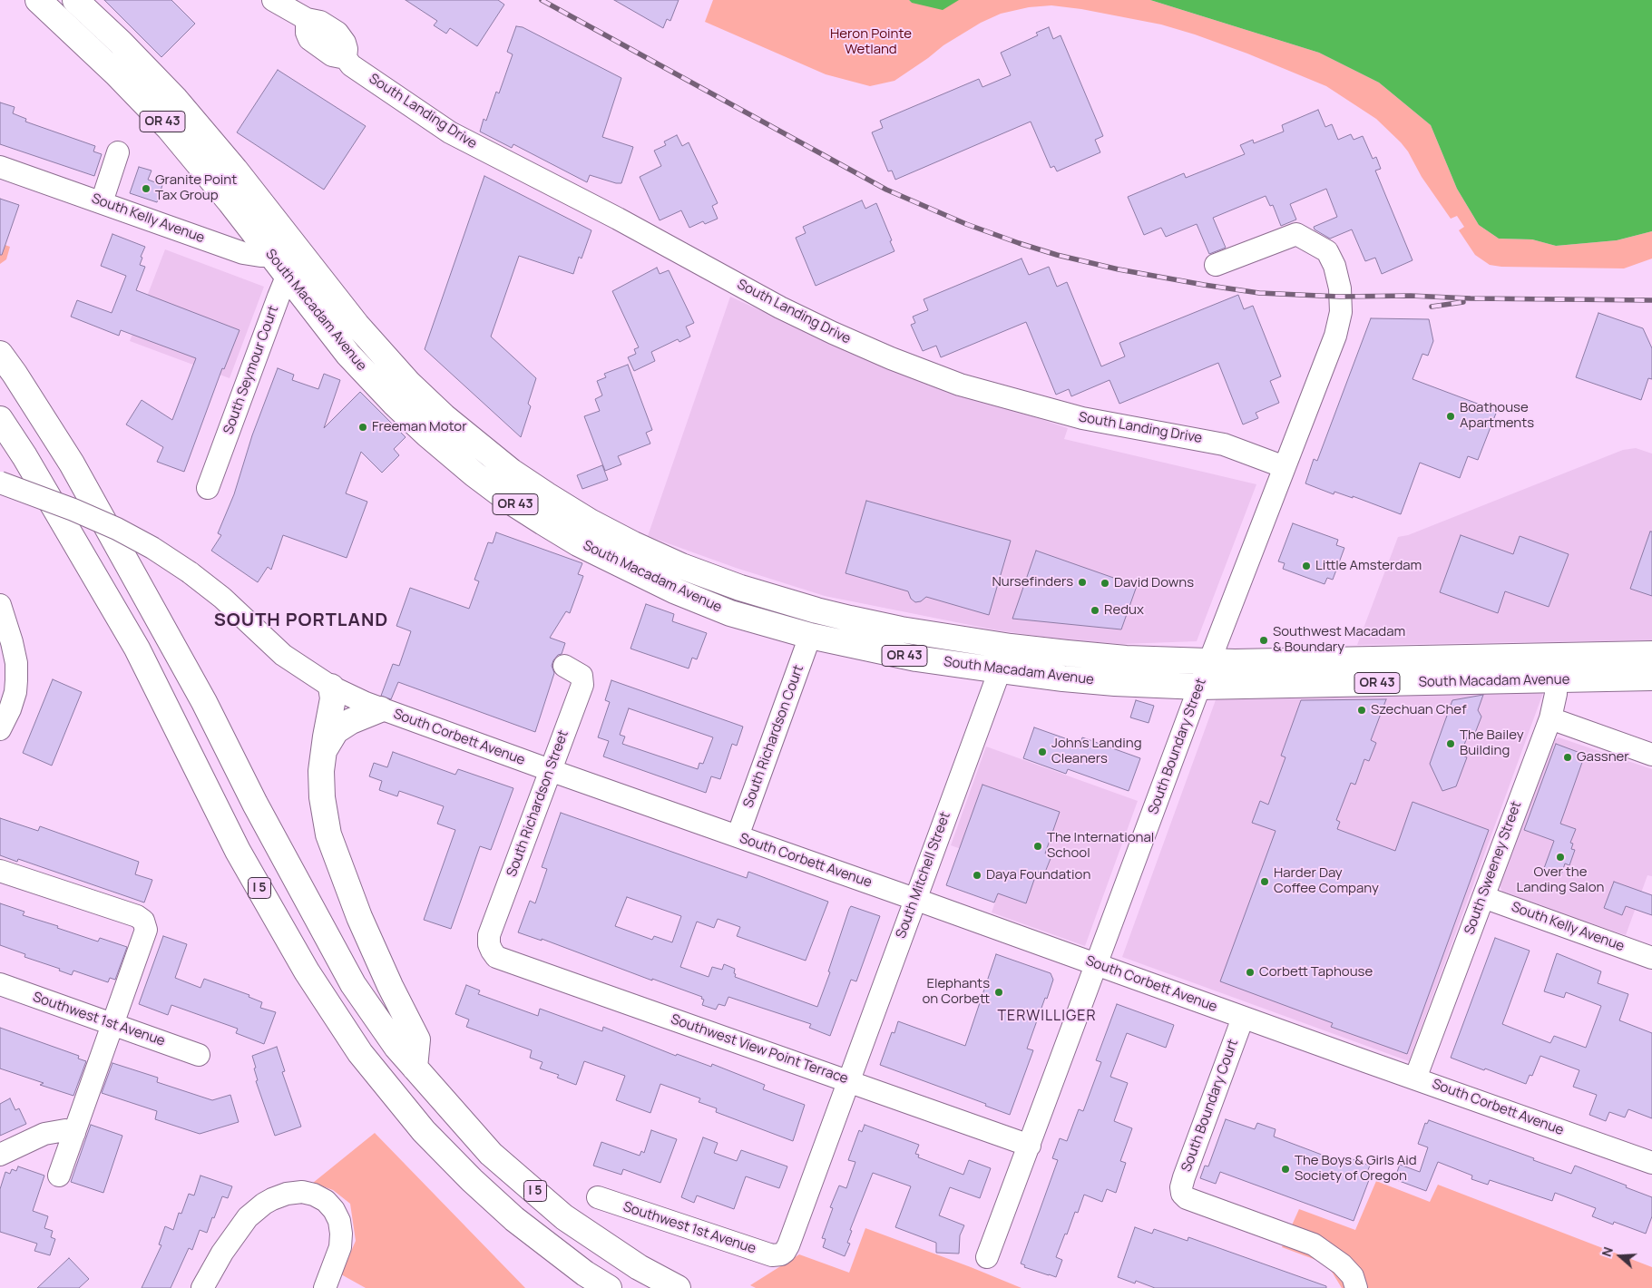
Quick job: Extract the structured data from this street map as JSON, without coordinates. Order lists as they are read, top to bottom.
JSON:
{
  "streets": {
    "main road": ["OR 43", "South Macadam Avenue", "I 5"],
    "street": [
      "South Landing Drive",
      "South Kelly Avenue",
      "South Seymour Court",
      "South Richardson Court",
      "South Corbett Avenue",
      "South Boundary Street",
      "South Richardson Street",
      "South Sweeney Street",
      "South Mitchell Street",
      "Southwest 1st Avenue",
      "Southwest View Point Terrace",
      "South Boundary Court"
    ]
  },
  "crossings": [
    ["South Landing Drive", "South Boundary Street"],
    ["South Kelly Avenue", "South Macadam Avenue"],
    ["South Kelly Avenue", "South Sweeney Street"],
    ["South Macadam Avenue", "South Seymour Court"],
    ["South Macadam Avenue", "South Richardson Court"],
    ["South Macadam Avenue", "South Boundary Street"],
    ["South Macadam Avenue", "South Sweeney Street"],
    ["South Macadam Avenue", "South Mitchell Street"],
    ["South Richardson Court", "South Corbett Avenue"],
    ["South Corbett Avenue", "South Boundary Street"],
    ["South Corbett Avenue", "South Richardson Street"],
    ["South Corbett Avenue", "South Sweeney Street"],
    ["South Corbett Avenue", "South Mitchell Street"],
    ["South Corbett Avenue", "South Boundary Court"],
    ["South Boundary Street", "Southwest View Point Terrace"],
    ["South Richardson Street", "Southwest View Point Terrace"],
    ["South Mitchell Street", "Southwest 1st Avenue"],
    ["South Mitchell Street", "Southwest View Point Terrace"]
  ],
  "districts": ["SOUTH PORTLAND", "TERWILLIGER"],
  "parks": ["Heron Pointe Wetland"],
  "places": [
    "Granite Point Tax Group",
    "Boathouse Apartments",
    "Freeman Motor",
    "Little Amsterdam",
    "Nursefinders",
    "David Downs",
    "Redux",
    "Southwest Macadam & Boundary",
    "Szechuan Chef",
    "The Bailey Building",
    "Johns Landing Cleaners",
    "Gassner",
    "The International School",
    "Over the Landing Salon",
    "Daya Foundation",
    "Harder Day Coffee Company",
    "Corbett Taphouse",
    "Elephants on Corbett",
    "The Boys & Girls Aid Society of Oregon"
  ],
  "north": "left"
}
